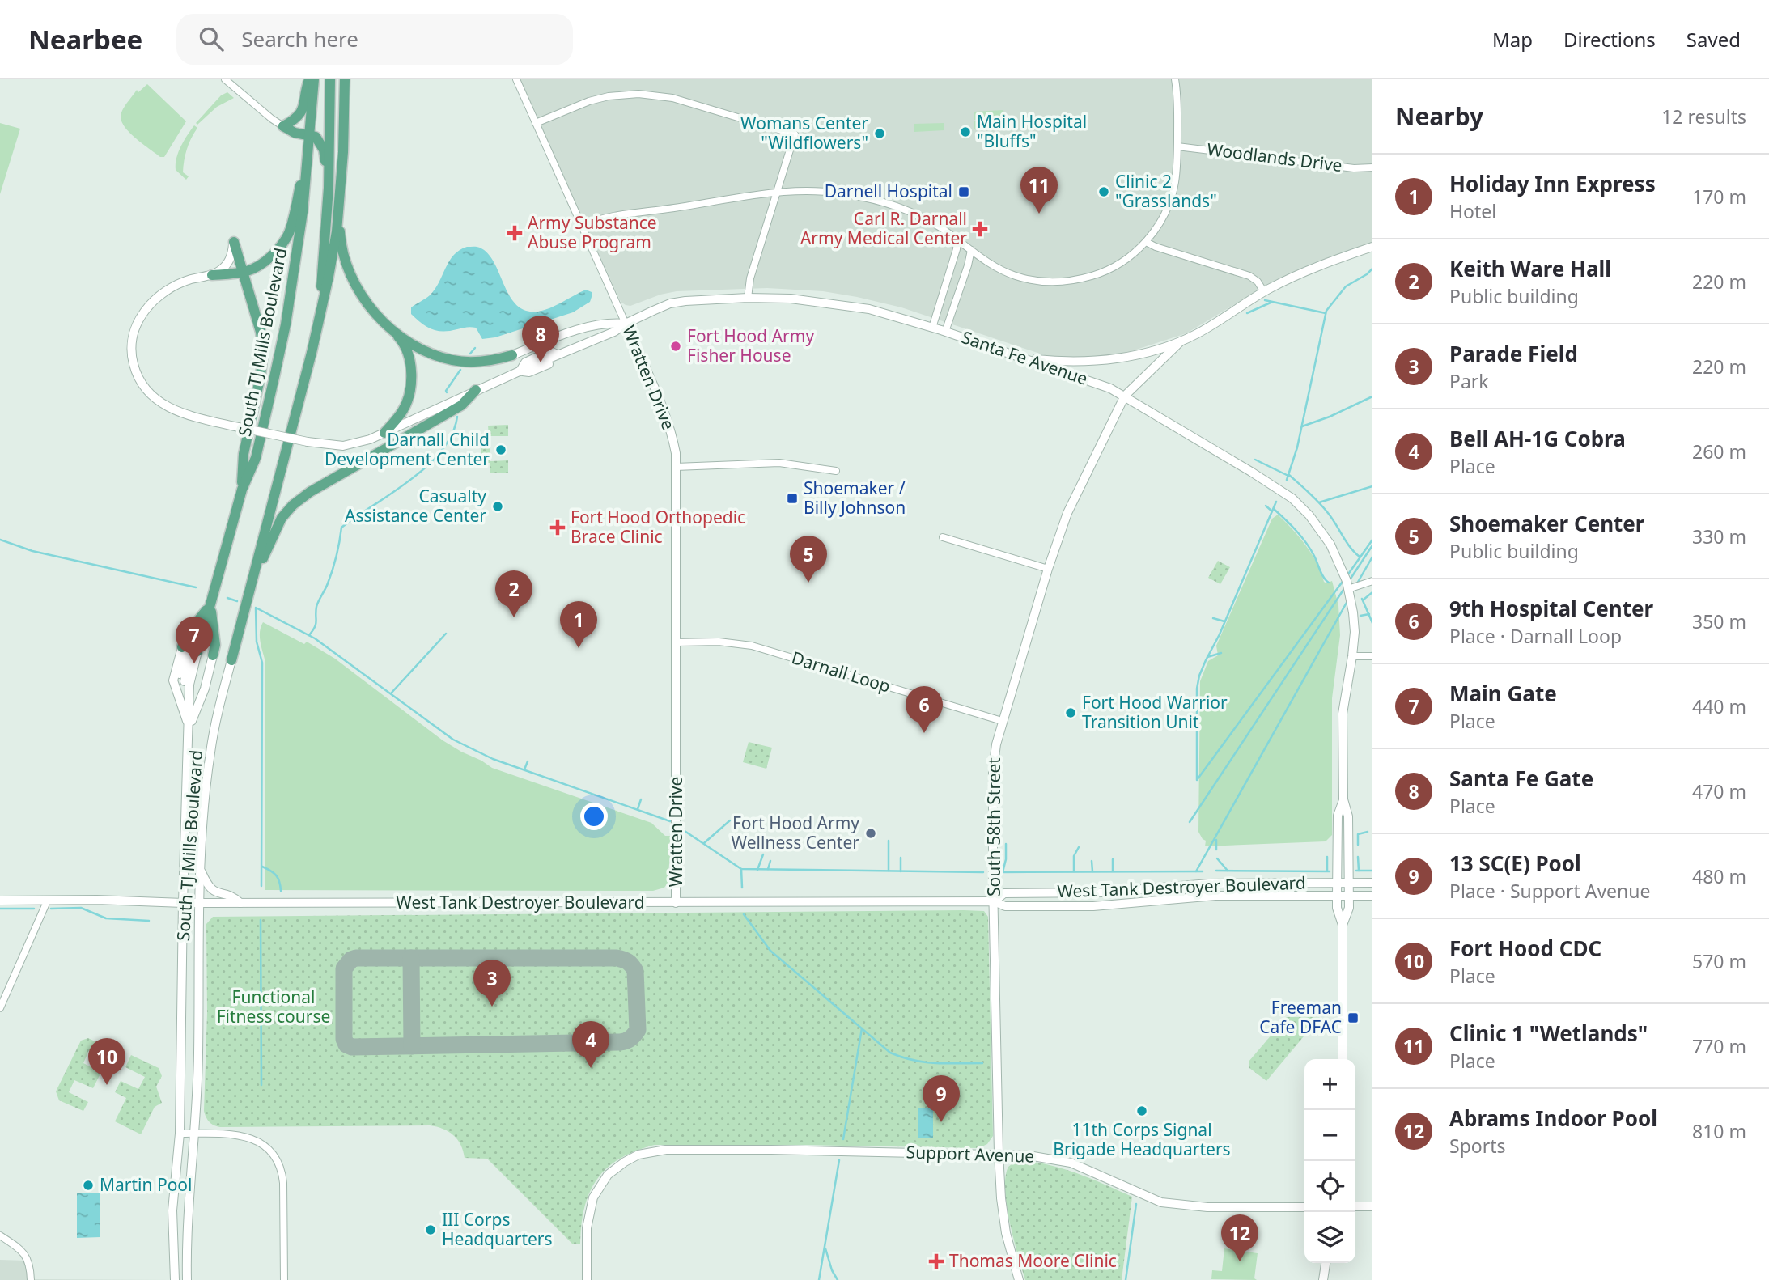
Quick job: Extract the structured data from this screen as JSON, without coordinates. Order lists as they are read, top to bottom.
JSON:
{
  "streets": {
    "main road": ["South TJ Mills Boulevard"],
    "street": [
      "Woodlands Drive",
      "Santa Fe Avenue",
      "Wratten Drive",
      "Darnall Loop",
      "South 58th Street",
      "West Tank Destroyer Boulevard",
      "Support Avenue"
    ]
  },
  "crossings": [
    ["South TJ Mills Boulevard", "West Tank Destroyer Boulevard"],
    ["Santa Fe Avenue", "Wratten Drive"],
    ["Santa Fe Avenue", "South 58th Street"],
    ["Wratten Drive", "Darnall Loop"],
    ["Wratten Drive", "West Tank Destroyer Boulevard"],
    ["Darnall Loop", "South 58th Street"],
    ["South 58th Street", "West Tank Destroyer Boulevard"],
    ["South 58th Street", "Support Avenue"]
  ],
  "parks": ["Functional Fitness course"],
  "places": {
    "other": [
      "Main Hospital \"Bluffs\"",
      "Womans Center \"Wildflowers\"",
      "Clinic 2 \"Grasslands\"",
      "Fort Hood Army Fisher House",
      "Darnall Child Development Center",
      "Casualty Assistance Center",
      "Fort Hood Warrior Transition Unit",
      "Fort Hood Army Wellness Center",
      "11th Corps Signal Brigade Headquarters",
      "Martin Pool",
      "III Corps Headquarters"
    ],
    "transit": ["Darnell Hospital", "Shoemaker / Billy Johnson", "Freeman Cafe DFAC"],
    "health": [
      "Carl R. Darnall Army Medical Center",
      "Army Substance Abuse Program",
      "Fort Hood Orthopedic Brace Clinic",
      "Thomas Moore Clinic"
    ]
  },
  "page": {
    "header": "Nearbee",
    "search": "Search here",
    "nav": ["Map", "Directions", "Saved"],
    "heading": ["Nearby", "12 results"],
    "list": [
      {
        "mark": "1",
        "name": "Holiday Inn Express",
        "note": "Hotel",
        "value": "170 m"
      },
      {
        "mark": "2",
        "name": "Keith Ware Hall",
        "note": "Public building",
        "value": "220 m"
      },
      {
        "mark": "3",
        "name": "Parade Field",
        "note": "Park",
        "value": "220 m"
      },
      {
        "mark": "4",
        "name": "Bell AH-1G Cobra",
        "note": "Place",
        "value": "260 m"
      },
      {
        "mark": "5",
        "name": "Shoemaker Center",
        "note": "Public building",
        "value": "330 m"
      },
      {
        "mark": "6",
        "name": "9th Hospital Center",
        "note": "Place · Darnall Loop",
        "value": "350 m"
      },
      {
        "mark": "7",
        "name": "Main Gate",
        "note": "Place",
        "value": "440 m"
      },
      {
        "mark": "8",
        "name": "Santa Fe Gate",
        "note": "Place",
        "value": "470 m"
      },
      {
        "mark": "9",
        "name": "13 SC(E) Pool",
        "note": "Place · Support Avenue",
        "value": "480 m"
      },
      {
        "mark": "10",
        "name": "Fort Hood CDC",
        "note": "Place",
        "value": "570 m"
      },
      {
        "mark": "11",
        "name": "Clinic 1 \"Wetlands\"",
        "note": "Place",
        "value": "770 m"
      },
      {
        "mark": "12",
        "name": "Abrams Indoor Pool",
        "note": "Sports",
        "value": "810 m"
      }
    ],
    "pins": [
      "11",
      "8",
      "5",
      "2",
      "1",
      "7",
      "6",
      "3",
      "4",
      "10",
      "9",
      "12"
    ],
    "map_buttons": ["+", "−"]
  }
}
